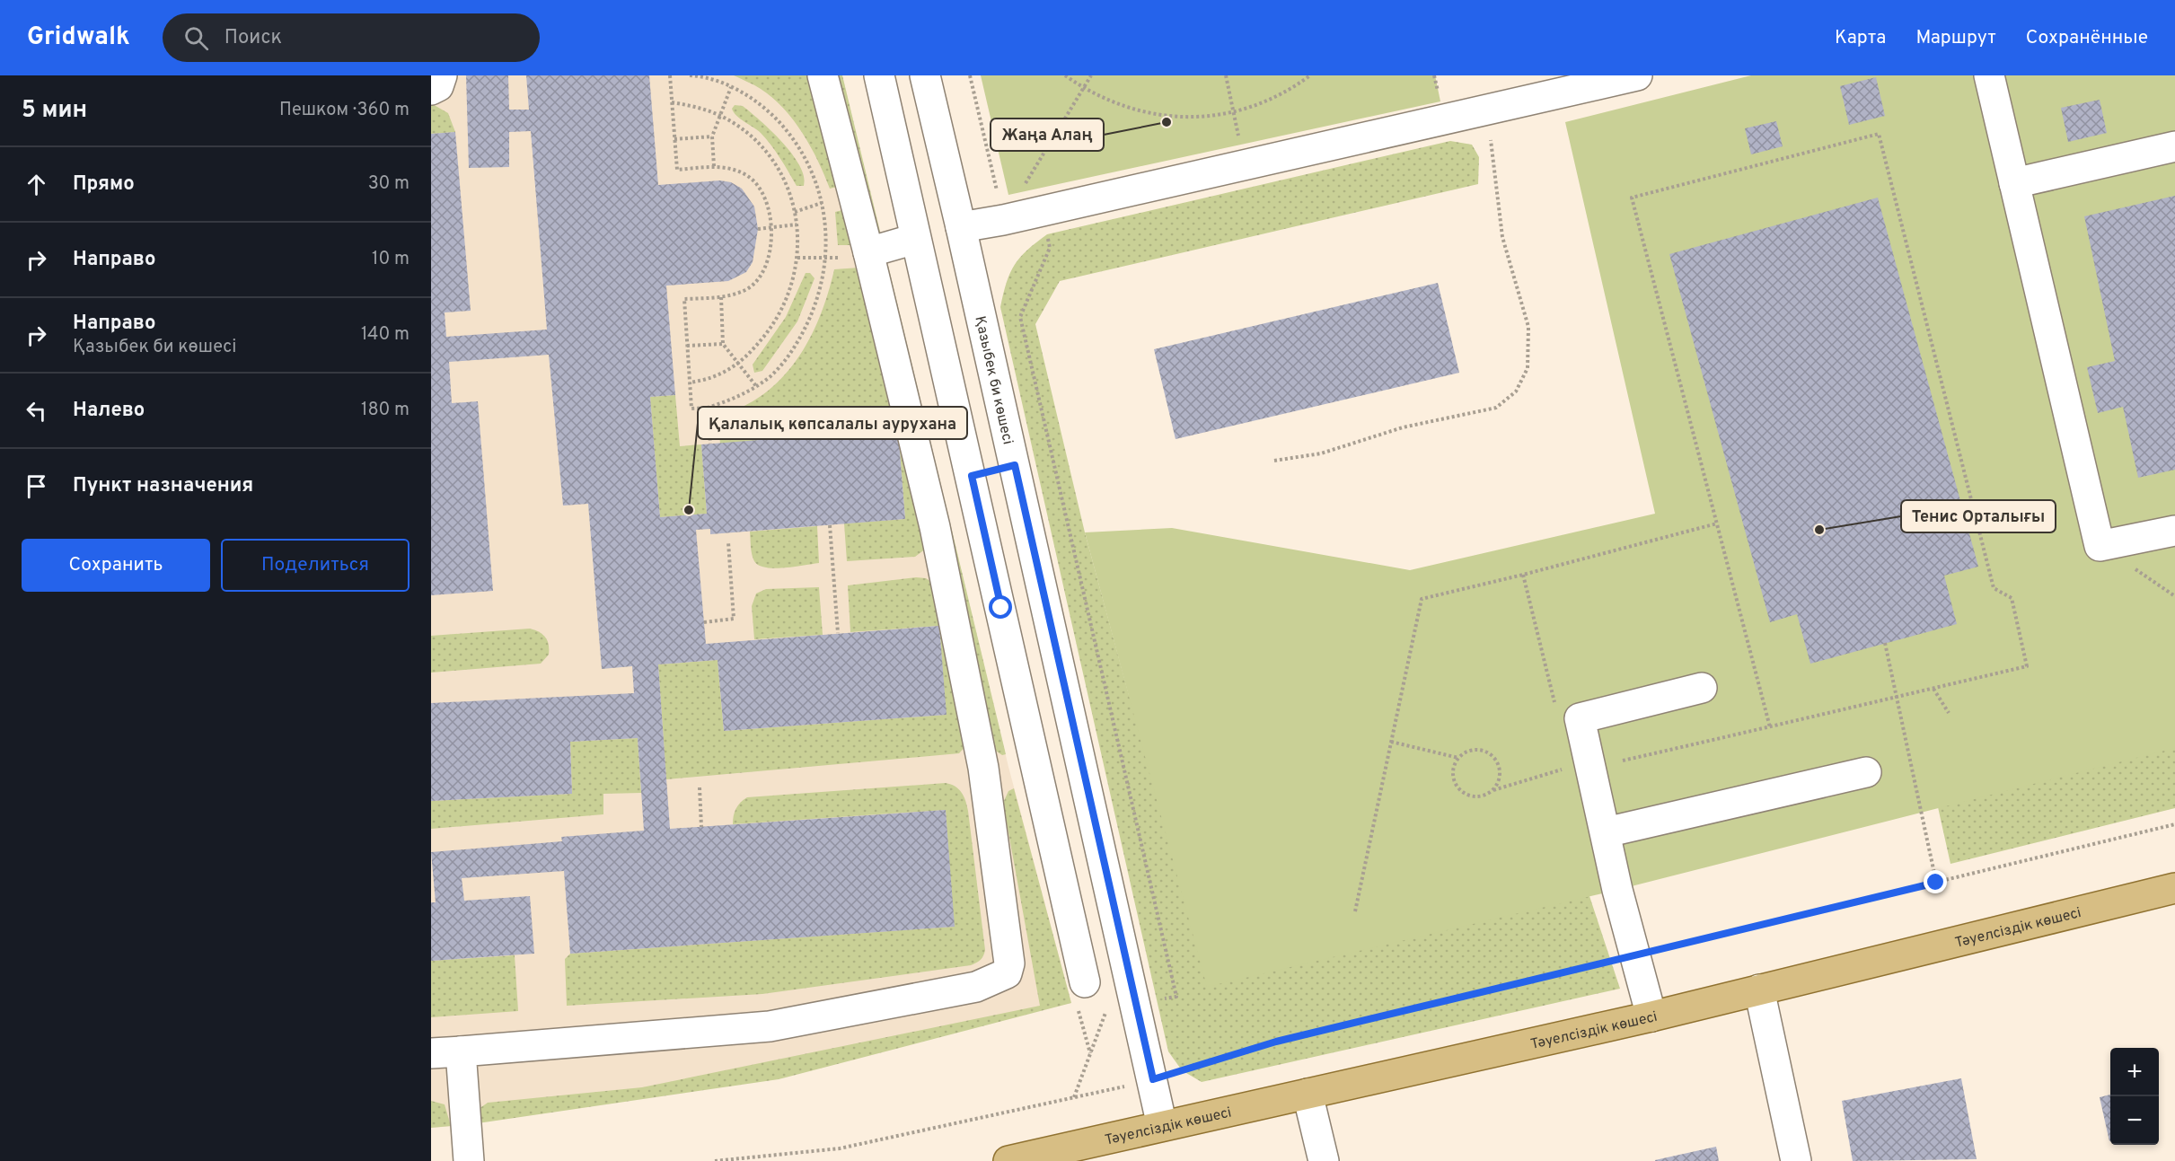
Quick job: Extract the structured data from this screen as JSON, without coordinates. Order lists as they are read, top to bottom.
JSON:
{
  "streets": {
    "main road": ["Тәуелсіздік көшесі"],
    "street": ["Қазыбек би көшесі"]
  },
  "crossings": [
    ["Қазыбек би көшесі", "Тәуелсіздік көшесі"]
  ],
  "places": ["Жаңа Алаң", "Қалалық көпсалалы аурухана", "Тенис Орталығы"],
  "page": {
    "header": "Gridwalk",
    "search": "Поиск",
    "nav": ["Карта", "Маршрут", "Сохранённые"],
    "heading": ["5 мин", "Пешком · 360 m"],
    "list": [
      ["Прямо", "30 m"],
      ["Направо", "10 m"],
      ["Направо", "Қазыбек би көшесі", "140 m"],
      ["Налево", "180 m"],
      "Пункт назначения"
    ],
    "buttons": ["Сохранить", "Поделиться"],
    "map_buttons": ["+", "−"]
  }
}
